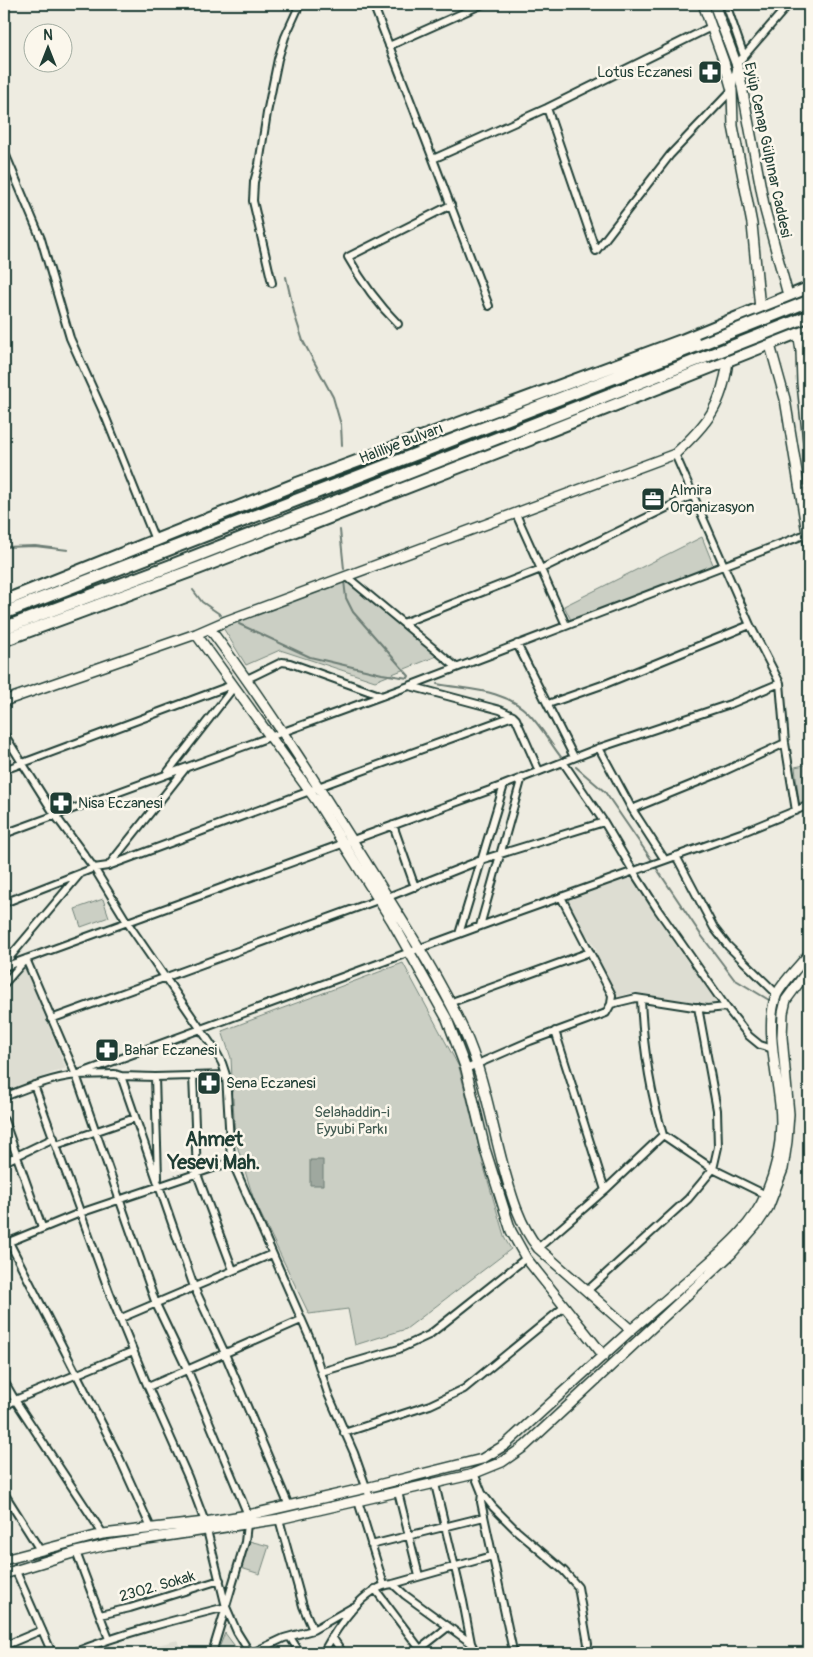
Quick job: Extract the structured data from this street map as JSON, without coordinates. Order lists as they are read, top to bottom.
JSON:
{
  "streets": {
    "highway": ["Haliliye Bulvarı"],
    "main road": ["Eyüp Cenap Gülpınar Caddesi"],
    "street": ["2302. Sokak"]
  },
  "districts": ["Ahmet Yesevi Mah."],
  "parks": ["Selahaddin-i Eyyubi Parkı"],
  "places": {
    "pharmacy": [
      "Lotus Eczanesi",
      "Nisa Eczanesi",
      "Bahar Eczanesi",
      "Sena Eczanesi"
    ],
    "office": ["Almira Organizasyon"]
  },
  "north": "top"
}
